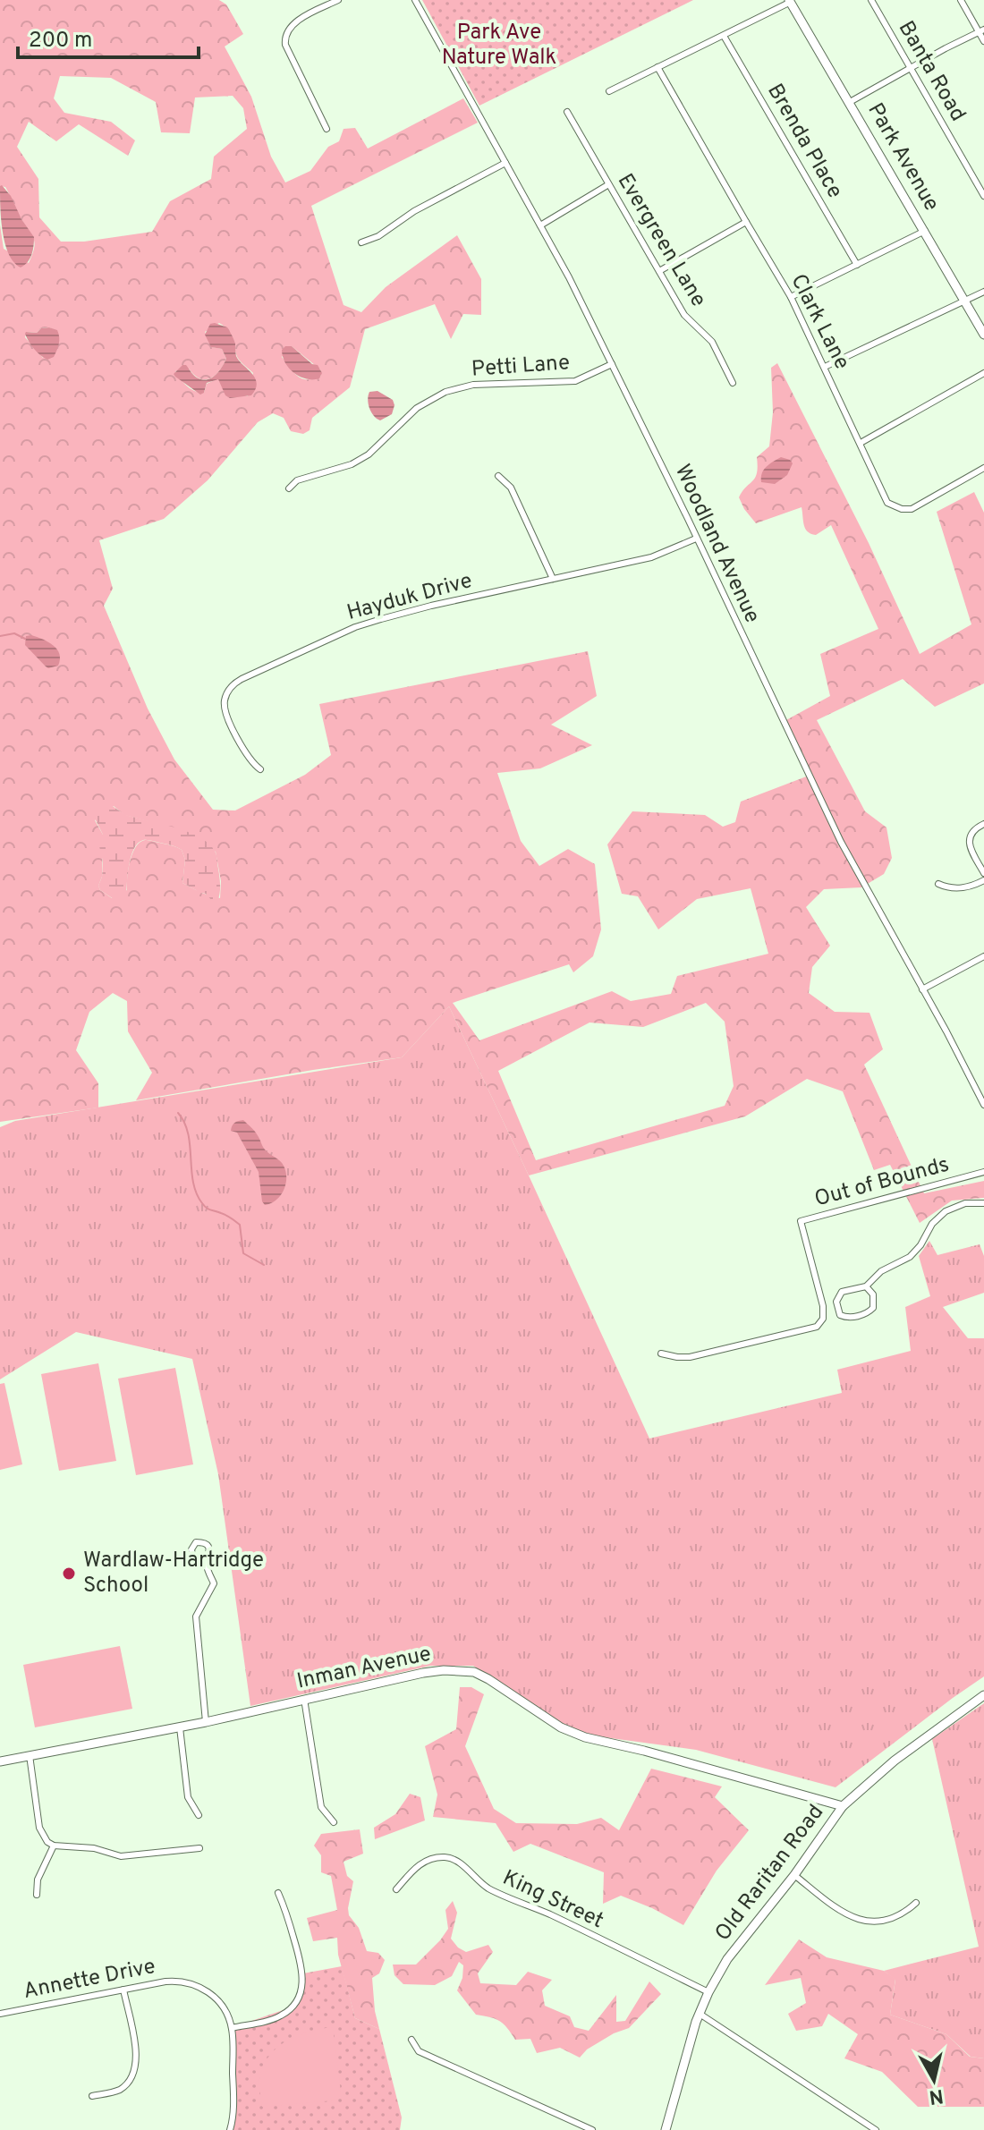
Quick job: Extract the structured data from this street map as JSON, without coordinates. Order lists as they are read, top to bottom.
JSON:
{
  "streets": {
    "main road": ["Park Avenue", "Inman Avenue", "Old Raritan Road"],
    "street": [
      "Banta Road",
      "Brenda Place",
      "Evergreen Lane",
      "Clark Lane",
      "Petti Lane",
      "Woodland Avenue",
      "Hayduk Drive",
      "Out of Bounds",
      "King Street",
      "Annette Drive"
    ]
  },
  "crossings": [
    ["Petti Lane", "Woodland Avenue"],
    ["Woodland Avenue", "Hayduk Drive"],
    ["Inman Avenue", "Old Raritan Road"],
    ["Old Raritan Road", "King Street"]
  ],
  "parks": ["Park Ave Nature Walk"],
  "places": ["Wardlaw-Hartridge School"],
  "scale_bar": "200 m",
  "north": "bottom"
}
